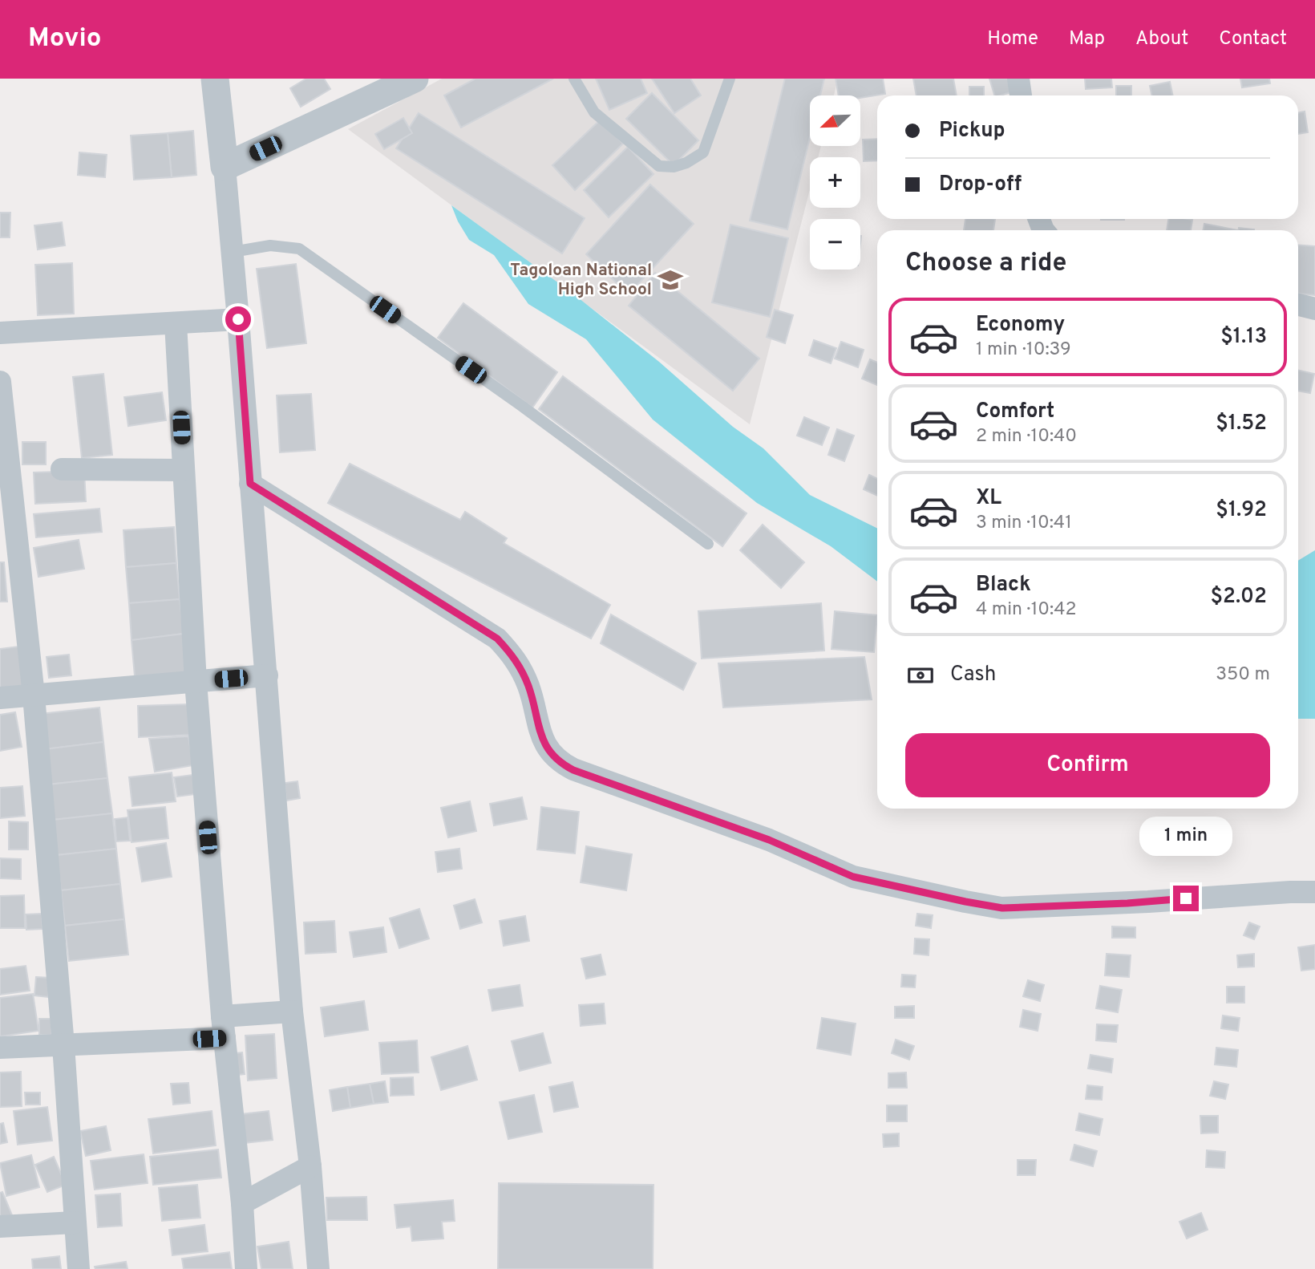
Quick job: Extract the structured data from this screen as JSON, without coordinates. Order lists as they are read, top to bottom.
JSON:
{
  "places": {
    "school or university": ["Tagoloan National High School"]
  },
  "north": "bottom left",
  "page": {
    "header": "Movio",
    "nav": [
      "Home",
      "Map",
      "About",
      "Contact"
    ],
    "map_buttons": ["+", "−"],
    "banner": ["Pickup", "Drop-off"],
    "heading": "Choose a ride",
    "list": [
      {
        "name": "Economy",
        "note": "1 min · 10:39",
        "value": "$1.13"
      },
      {
        "name": "Comfort",
        "note": "2 min · 10:40",
        "value": "$1.52"
      },
      {
        "name": "XL",
        "note": "3 min · 10:41",
        "value": "$1.92"
      },
      {
        "name": "Black",
        "note": "4 min · 10:42",
        "value": "$2.02"
      }
    ],
    "pay": ["Cash", "350 m"],
    "buttons": "Confirm",
    "bubble": "1 min"
  }
}
